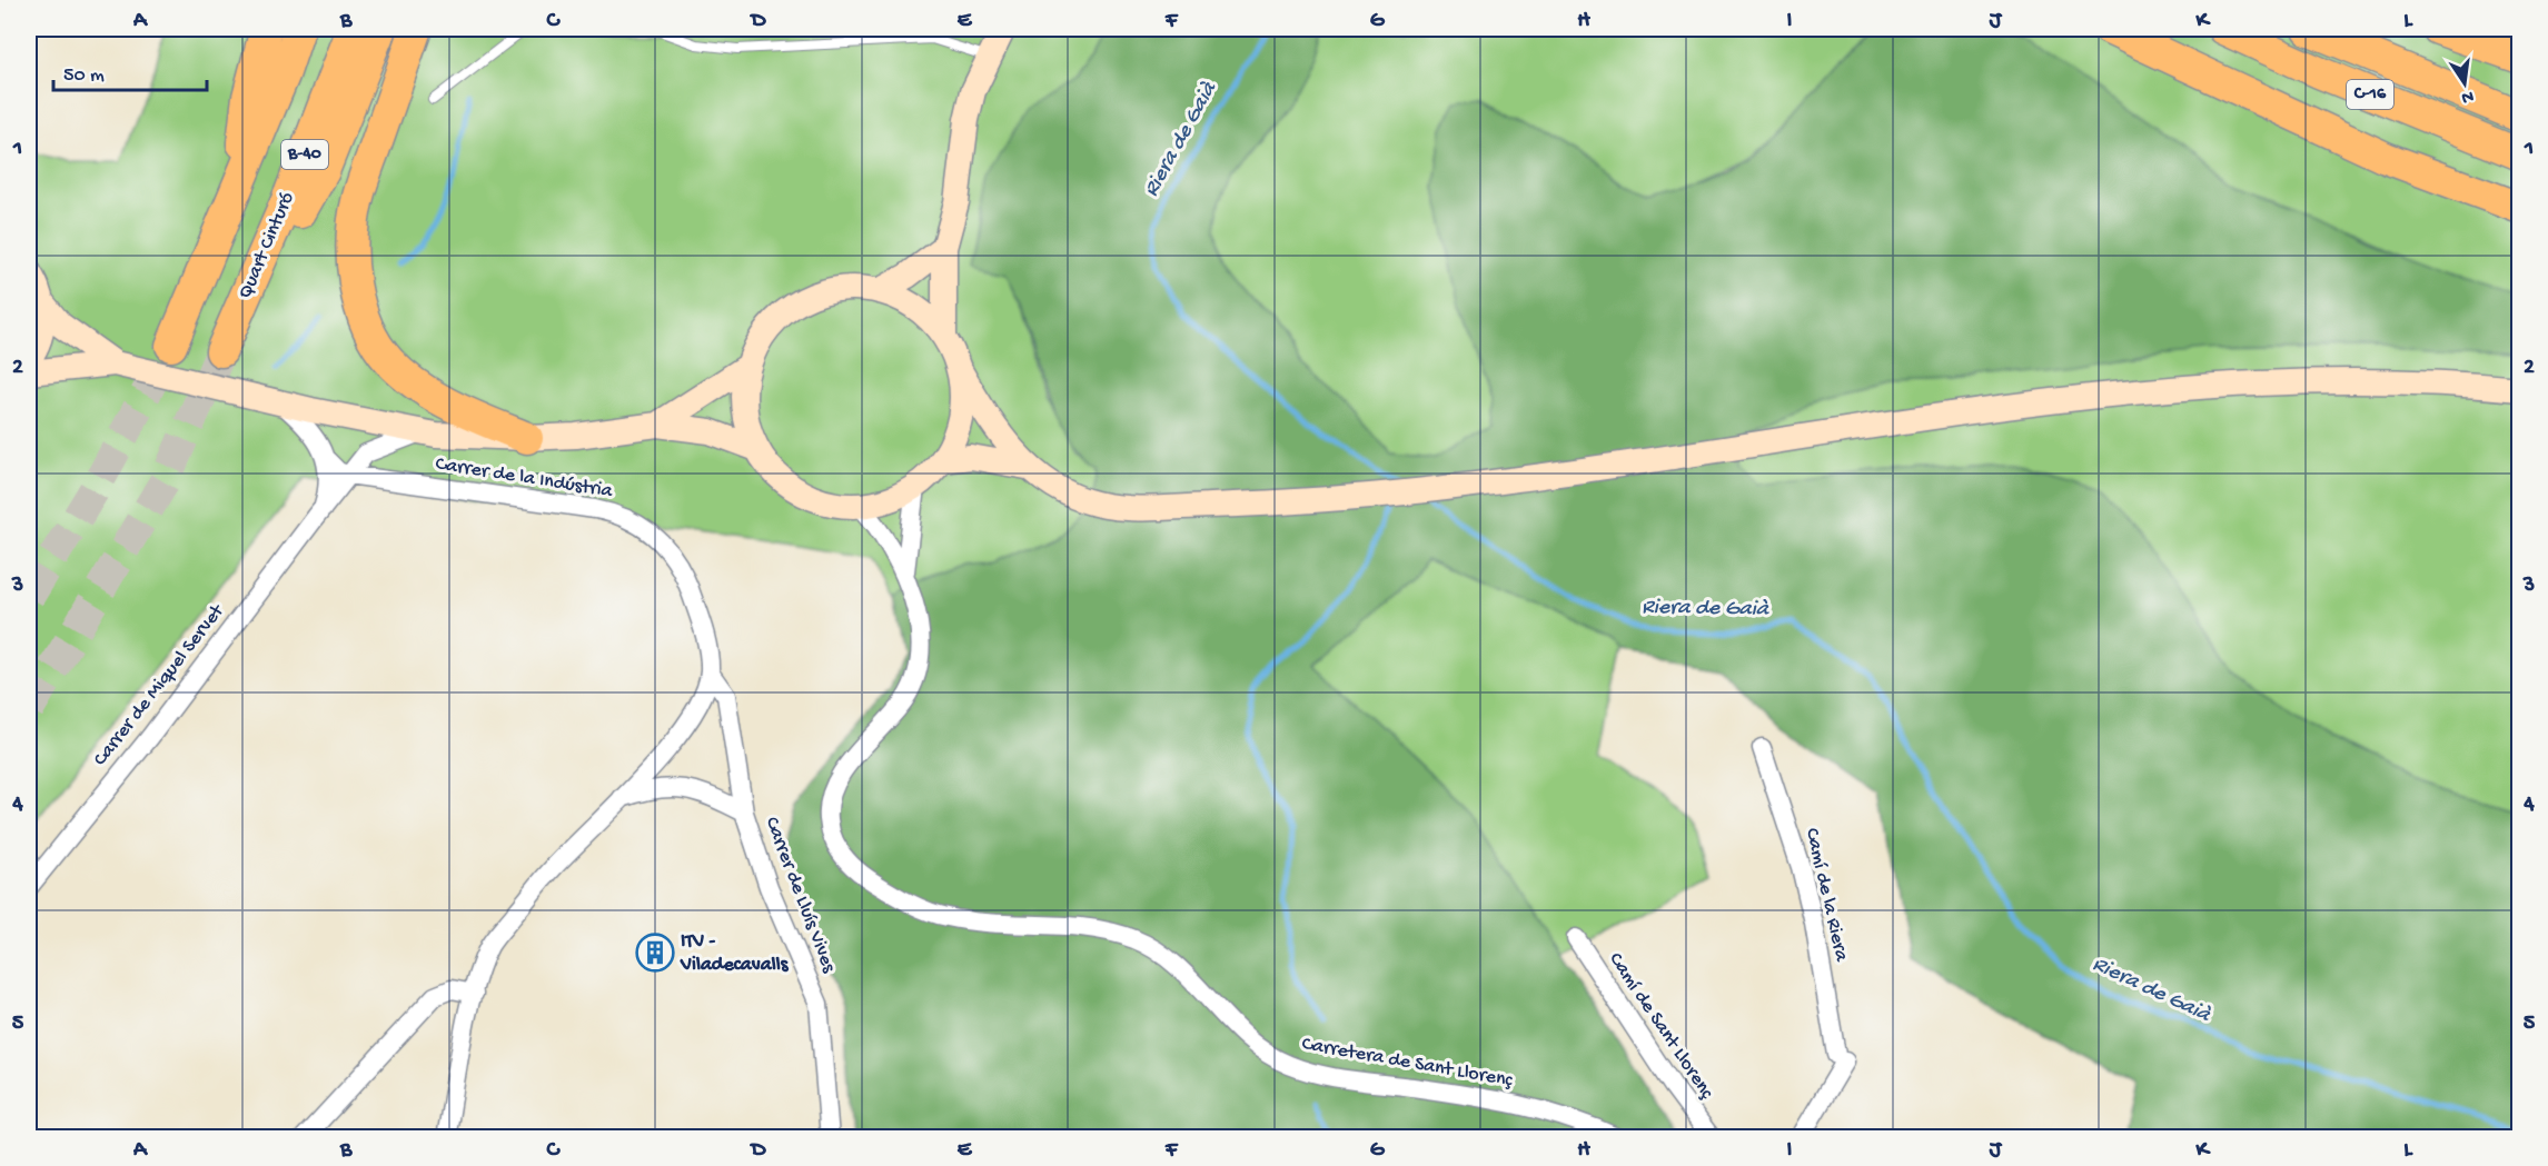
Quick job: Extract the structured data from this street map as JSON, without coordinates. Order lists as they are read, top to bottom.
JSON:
{
  "streets": {
    "highway": ["C-16", "B-40", "Quart Cinturó"],
    "street": [
      "Carrer de la Indústria",
      "Carrer de Miquel Servet",
      "Carrer de Lluís Vives",
      "Camí de la Riera",
      "Camí de Sant Llorenç",
      "Carretera de Sant Llorenç"
    ]
  },
  "crossings": [
    ["Carrer de la Indústria", "Carrer de Miquel Servet"],
    ["Carrer de la Indústria", "Carrer de Lluís Vives"]
  ],
  "water": ["Riera de Gaià"],
  "places": {
    "building": ["ITV - Viladecavalls"]
  },
  "scale_bar": "50 m",
  "north": "bottom",
  "grid": {
    "columns": [
      "A",
      "B",
      "C",
      "D",
      "E",
      "F",
      "G",
      "H",
      "I",
      "J",
      "K",
      "L"
    ],
    "rows": [
      "1",
      "2",
      "3",
      "4",
      "5"
    ]
  }
}
